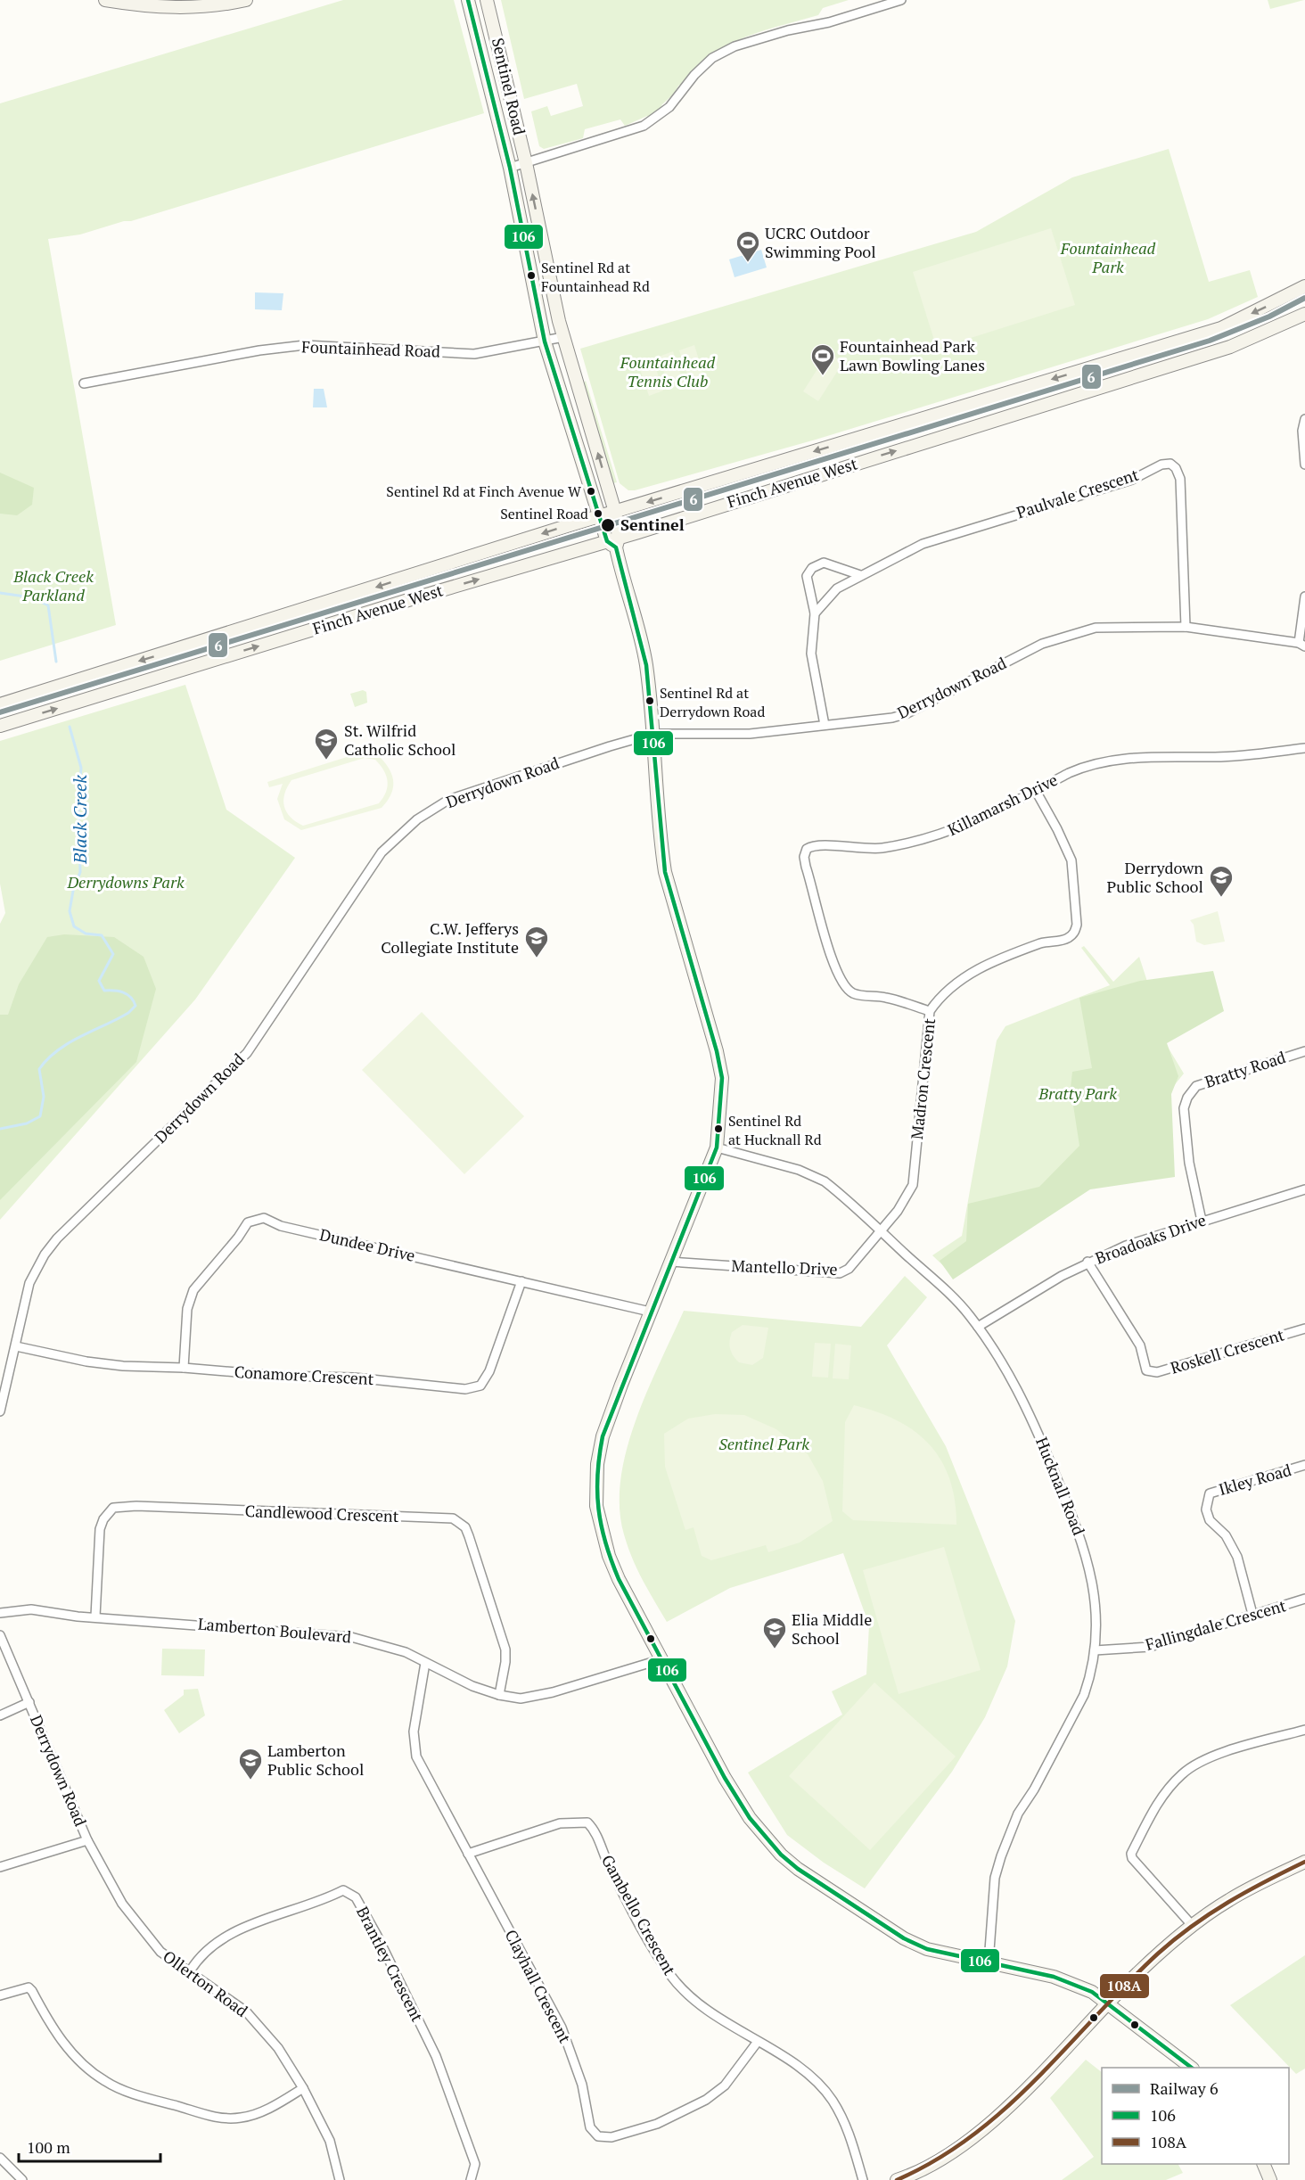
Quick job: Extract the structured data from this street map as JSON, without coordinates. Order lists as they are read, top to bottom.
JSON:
{
  "streets": {
    "street": [
      "Sentinel Road",
      "Fountainhead Road",
      "Finch Avenue West",
      "Paulvale Crescent",
      "Derrydown Road",
      "Killamarsh Drive",
      "Bratty Road",
      "Madron Crescent",
      "Broadoaks Drive",
      "Dundee Drive",
      "Mantello Drive",
      "Roskell Crescent",
      "Conamore Crescent",
      "Ikley Road",
      "Hucknall Road",
      "Candlewood Crescent",
      "Fallingdale Crescent",
      "Lamberton Boulevard",
      "Gambello Crescent",
      "Brantley Crescent",
      "Ollerton Road",
      "Clayhall Crescent"
    ]
  },
  "crossings": [
    ["Sentinel Road", "Fountainhead Road"],
    ["Sentinel Road", "Finch Avenue West"],
    ["Sentinel Road", "Derrydown Road"],
    ["Sentinel Road", "Dundee Drive"],
    ["Sentinel Road", "Mantello Drive"],
    ["Sentinel Road", "Hucknall Road"],
    ["Sentinel Road", "Lamberton Boulevard"],
    ["Paulvale Crescent", "Derrydown Road"],
    ["Derrydown Road", "Conamore Crescent"],
    ["Derrydown Road", "Ollerton Road"],
    ["Killamarsh Drive", "Madron Crescent"],
    ["Bratty Road", "Broadoaks Drive"],
    ["Madron Crescent", "Mantello Drive"],
    ["Madron Crescent", "Hucknall Road"],
    ["Broadoaks Drive", "Roskell Crescent"],
    ["Broadoaks Drive", "Hucknall Road"],
    ["Dundee Drive", "Conamore Crescent"],
    ["Mantello Drive", "Hucknall Road"],
    ["Ikley Road", "Fallingdale Crescent"],
    ["Hucknall Road", "Fallingdale Crescent"],
    ["Candlewood Crescent", "Lamberton Boulevard"],
    ["Lamberton Boulevard", "Clayhall Crescent"],
    ["Gambello Crescent", "Clayhall Crescent"],
    ["Brantley Crescent", "Ollerton Road"]
  ],
  "water": ["Black Creek"],
  "parks": [
    "Fountainhead Park",
    "Fountainhead Tennis Club",
    "Black Creek Parkland",
    "Derrydowns Park",
    "Bratty Park",
    "Sentinel Park"
  ],
  "places": {
    "sports": ["UCRC Outdoor Swimming Pool", "Fountainhead Park Lawn Bowling Lanes"],
    "other": [
      "Sentinel Rd at Fountainhead Rd",
      "Sentinel Rd at Finch Avenue W",
      "Sentinel Road",
      "Sentinel",
      "Sentinel Rd at Derrydown Road",
      "Sentinel Rd at Hucknall Rd"
    ],
    "school or university": [
      "St. Wilfrid Catholic School",
      "Derrydown Public School",
      "C.W. Jefferys Collegiate Institute",
      "Elia Middle School",
      "Lamberton Public School"
    ]
  },
  "lines": ["transit line 106", "rail line 6", "transit line 108A"],
  "legend": ["Railway 6", "106", "108A"],
  "scale_bar": "100 m"
}
